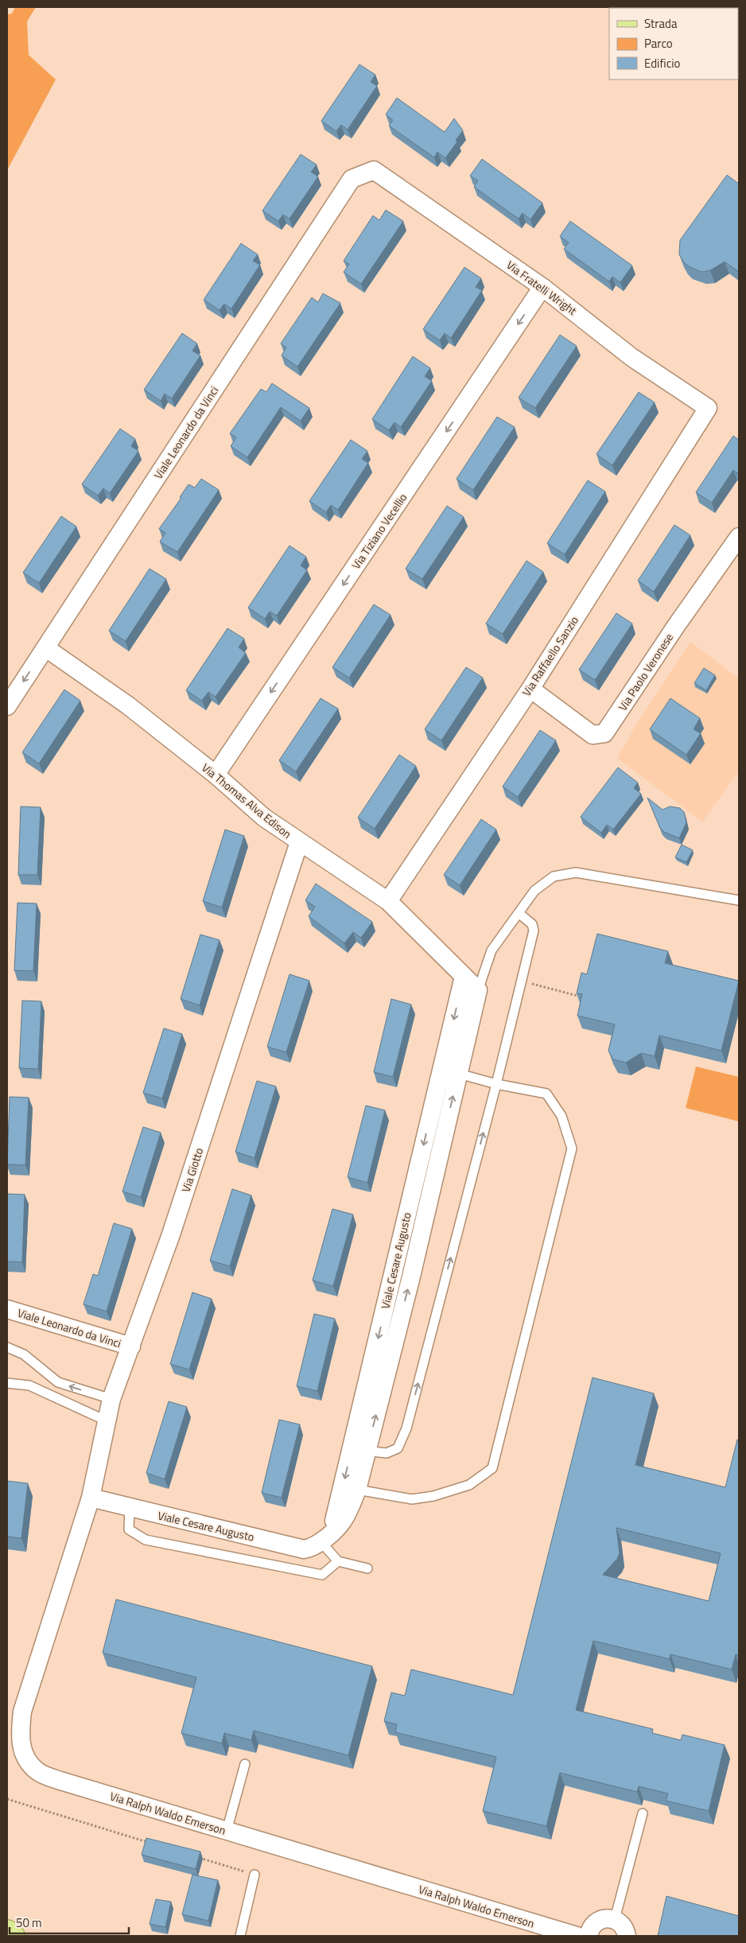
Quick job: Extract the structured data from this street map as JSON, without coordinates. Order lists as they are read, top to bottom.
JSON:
{
  "streets": {
    "street": [
      "Via Fratelli Wright",
      "Viale Leonardo da Vinci",
      "Via Tiziano Vecellio",
      "Via Raffaello Sanzio",
      "Via Paolo Veronese",
      "Via Thomas Alva Edison",
      "Via Giotto",
      "Viale Cesare Augusto",
      "Via Ralph Waldo Emerson"
    ]
  },
  "crossings": [
    ["Via Fratelli Wright", "Viale Leonardo da Vinci"],
    ["Via Fratelli Wright", "Via Tiziano Vecellio"],
    ["Via Fratelli Wright", "Via Raffaello Sanzio"],
    ["Viale Leonardo da Vinci", "Via Thomas Alva Edison"],
    ["Viale Leonardo da Vinci", "Via Giotto"],
    ["Via Tiziano Vecellio", "Via Thomas Alva Edison"],
    ["Via Raffaello Sanzio", "Via Paolo Veronese"],
    ["Via Raffaello Sanzio", "Via Thomas Alva Edison"],
    ["Via Thomas Alva Edison", "Via Giotto"],
    ["Via Thomas Alva Edison", "Viale Cesare Augusto"],
    ["Via Giotto", "Viale Cesare Augusto"],
    ["Via Giotto", "Via Ralph Waldo Emerson"],
    ["Viale Cesare Augusto", "Via Ralph Waldo Emerson"]
  ],
  "one_way": ["Via Tiziano Vecellio"],
  "legend": ["Strada", "Parco", "Edificio"],
  "scale_bar": "50 m"
}
